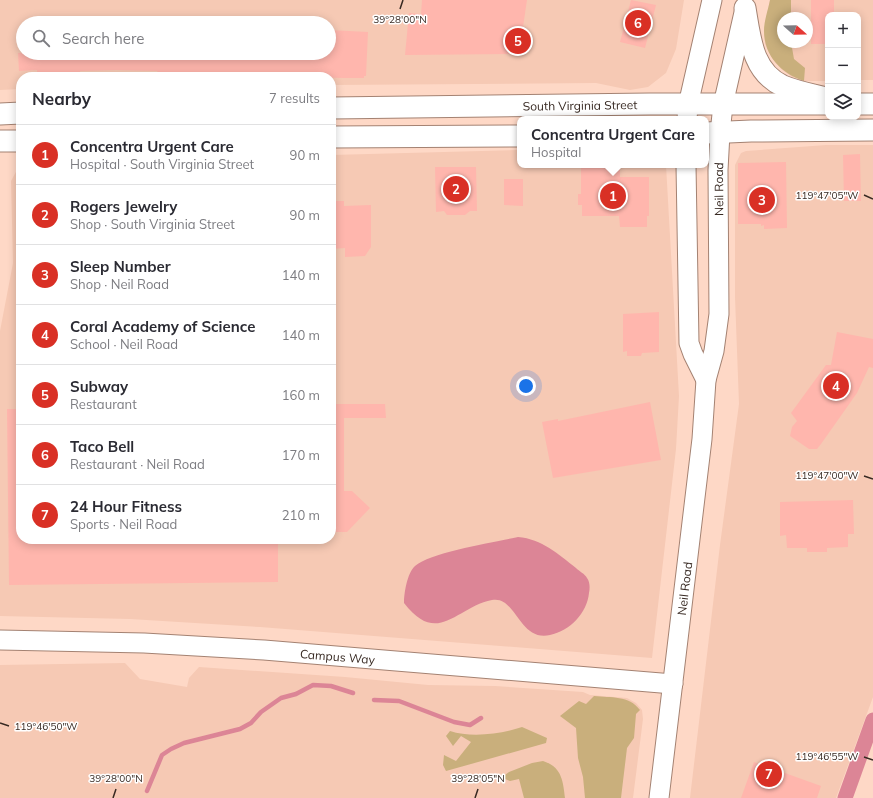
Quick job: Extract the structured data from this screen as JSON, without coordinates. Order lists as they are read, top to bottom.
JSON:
{
  "streets": {
    "main road": ["South Virginia Street"],
    "street": ["Neil Road", "Campus Way"]
  },
  "crossings": [
    ["South Virginia Street", "Neil Road"],
    ["Neil Road", "Campus Way"]
  ],
  "north": "right",
  "page": {
    "pins": [
      "6",
      "5",
      "2",
      "1",
      "3",
      "4",
      "7"
    ],
    "map_buttons": ["+", "−"],
    "search": "Search here",
    "heading": ["Nearby", "7 results"],
    "popup": ["Concentra Urgent Care", "Hospital"],
    "list": [
      {
        "mark": "1",
        "name": "Concentra Urgent Care",
        "note": "Hospital · South Virginia Street",
        "value": "90 m"
      },
      {
        "mark": "2",
        "name": "Rogers Jewelry",
        "note": "Shop · South Virginia Street",
        "value": "90 m"
      },
      {
        "mark": "3",
        "name": "Sleep Number",
        "note": "Shop · Neil Road",
        "value": "140 m"
      },
      {
        "mark": "4",
        "name": "Coral Academy of Science",
        "note": "School · Neil Road",
        "value": "140 m"
      },
      {
        "mark": "5",
        "name": "Subway",
        "note": "Restaurant",
        "value": "160 m"
      },
      {
        "mark": "6",
        "name": "Taco Bell",
        "note": "Restaurant · Neil Road",
        "value": "170 m"
      },
      {
        "mark": "7",
        "name": "24 Hour Fitness",
        "note": "Sports · Neil Road",
        "value": "210 m"
      }
    ]
  },
  "coordinates": [
    "39°28'00\"N",
    "119°47'05\"W",
    "119°47'00\"W",
    "119°46'50\"W",
    "119°46'55\"W",
    "39°28'05\"N"
  ]
}
